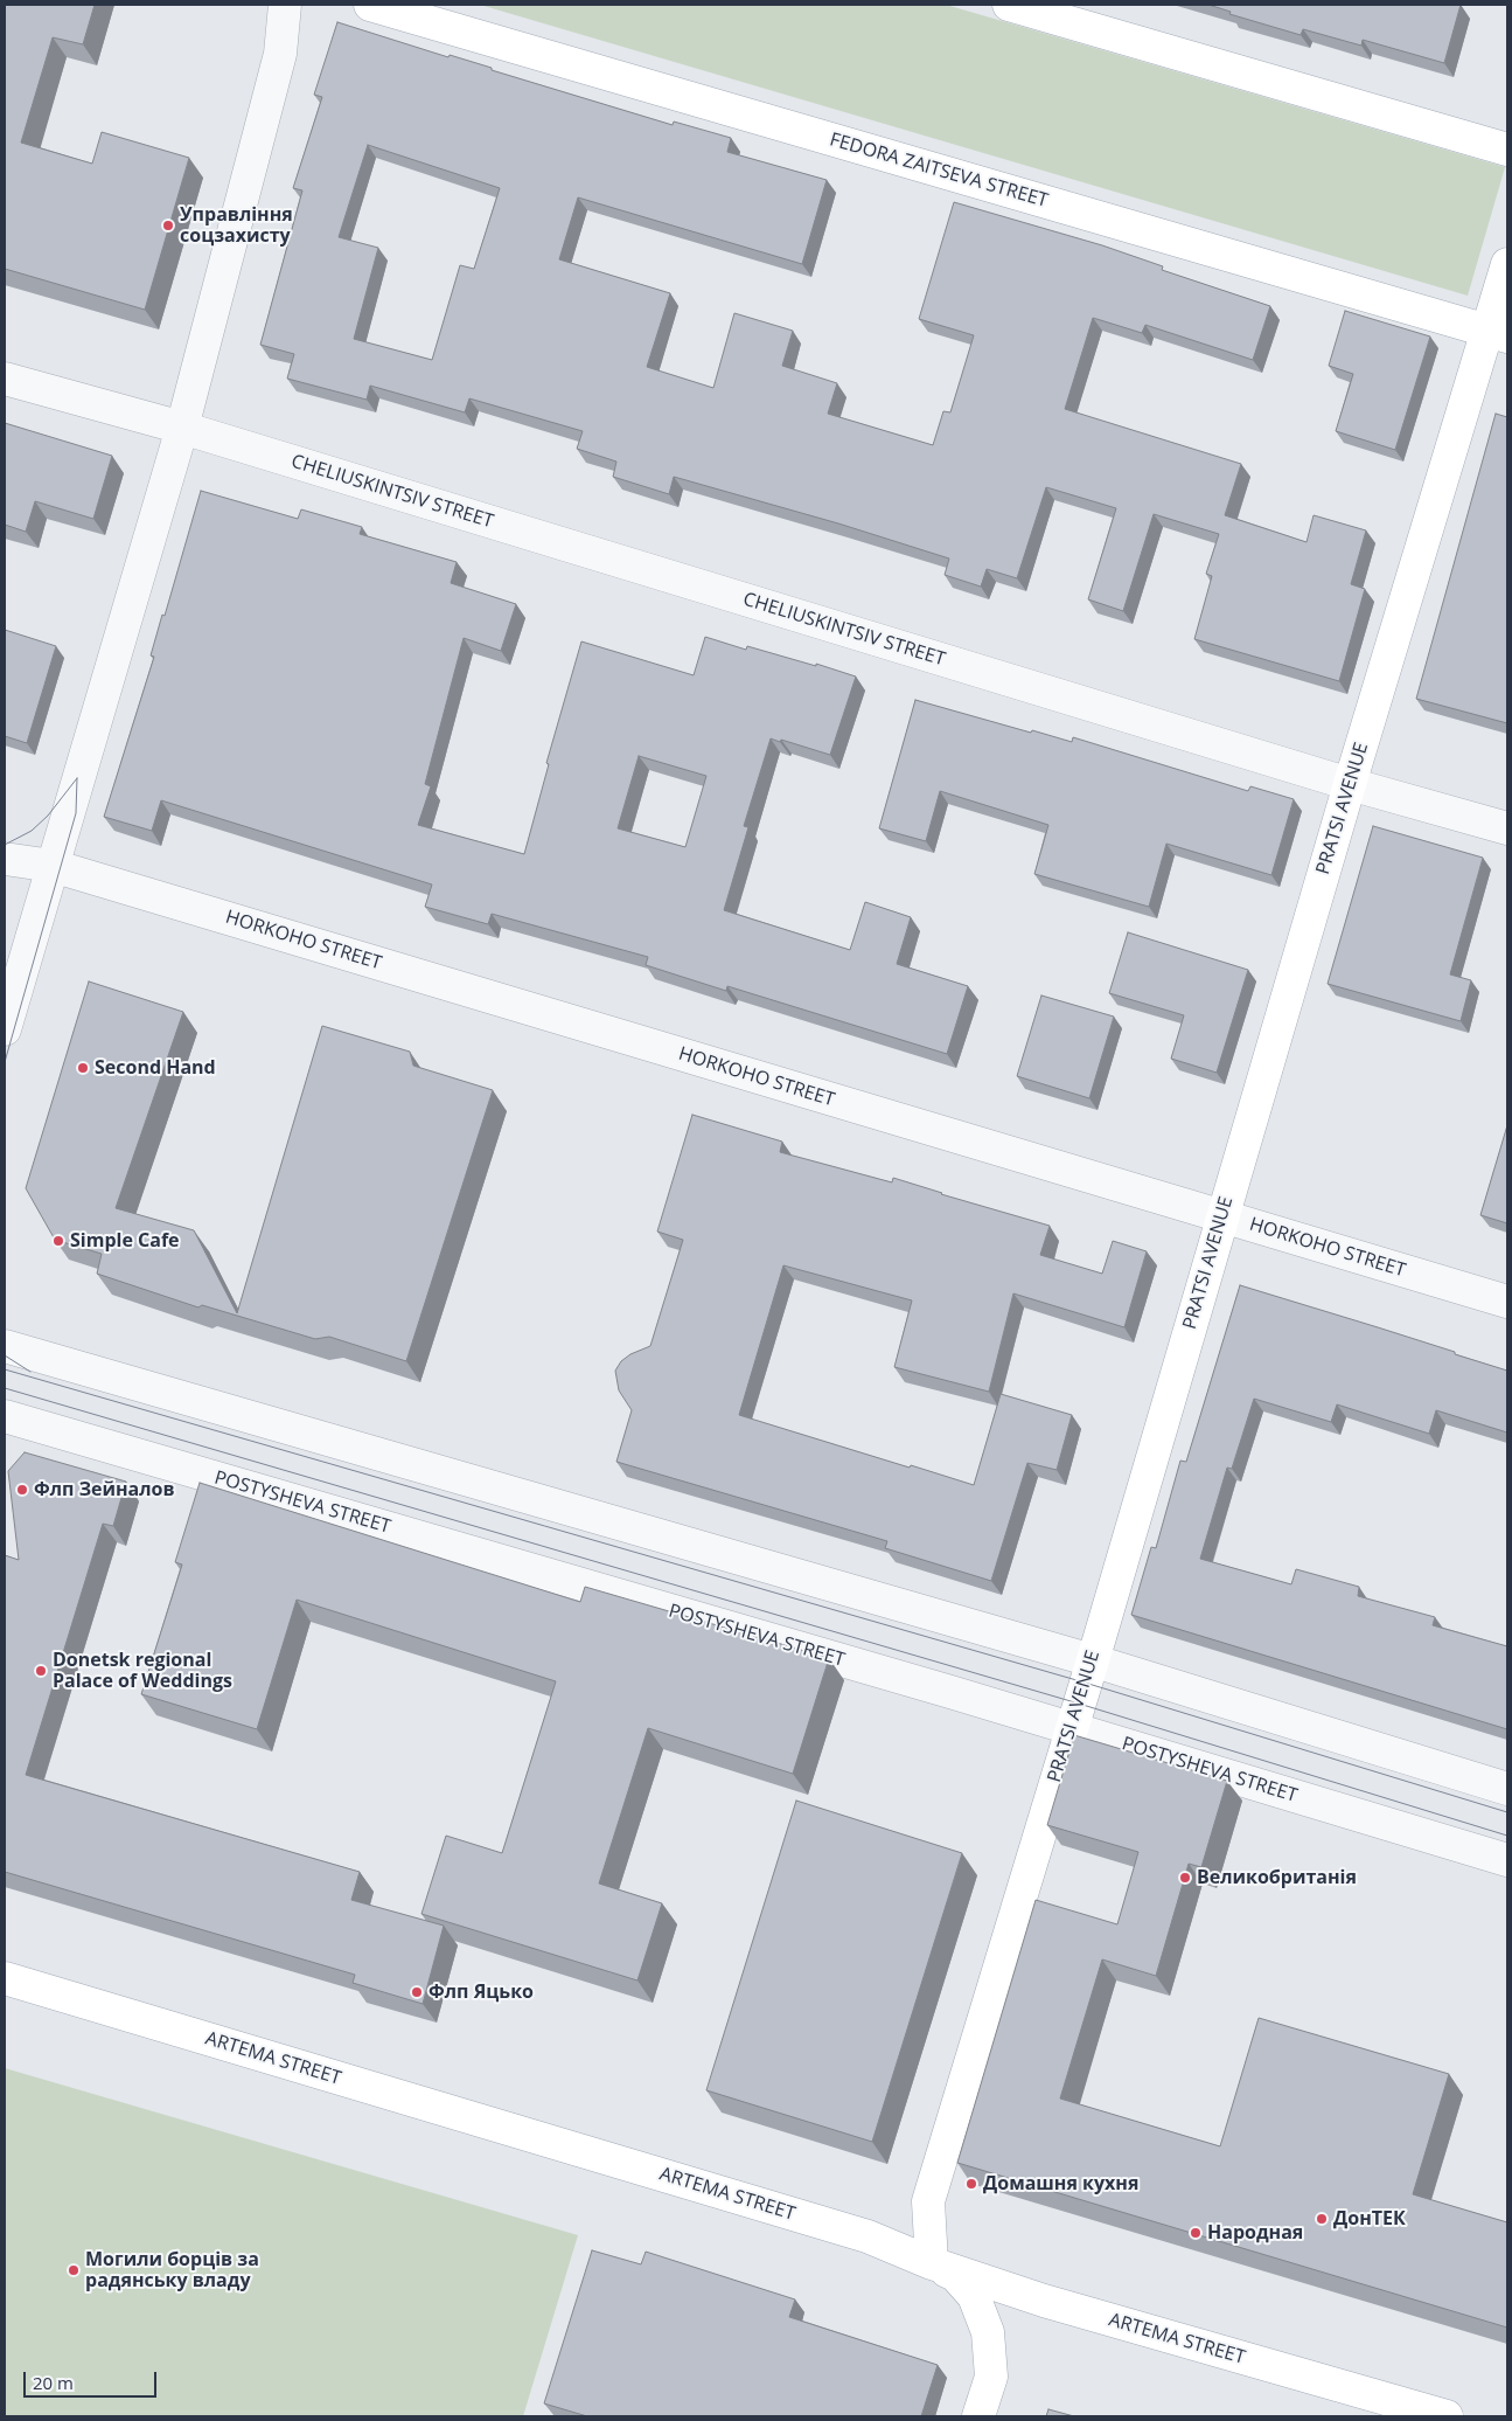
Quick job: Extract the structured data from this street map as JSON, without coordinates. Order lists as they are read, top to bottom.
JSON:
{
  "streets": {
    "main road": ["FEDORA ZAITSEVA STREET", "PRATSI AVENUE", "ARTEMA STREET"],
    "street": ["CHELIUSKINTSIV STREET", "HORKOHO STREET", "POSTYSHEVA STREET"]
  },
  "crossings": [
    ["FEDORA ZAITSEVA STREET", "PRATSI AVENUE"],
    ["CHELIUSKINTSIV STREET", "PRATSI AVENUE"],
    ["PRATSI AVENUE", "HORKOHO STREET"],
    ["PRATSI AVENUE", "POSTYSHEVA STREET"],
    ["PRATSI AVENUE", "ARTEMA STREET"]
  ],
  "places": [
    "Управління соцзахисту",
    "Second Hand",
    "Simple Cafe",
    "Флп Зейналов",
    "Donetsk regional Palace of Weddings",
    "Великобританія",
    "Флп Яцько",
    "Домашня кухня",
    "ДонТЕК",
    "Народная",
    "Могили борців за радянську владу"
  ],
  "scale_bar": "20 m"
}
